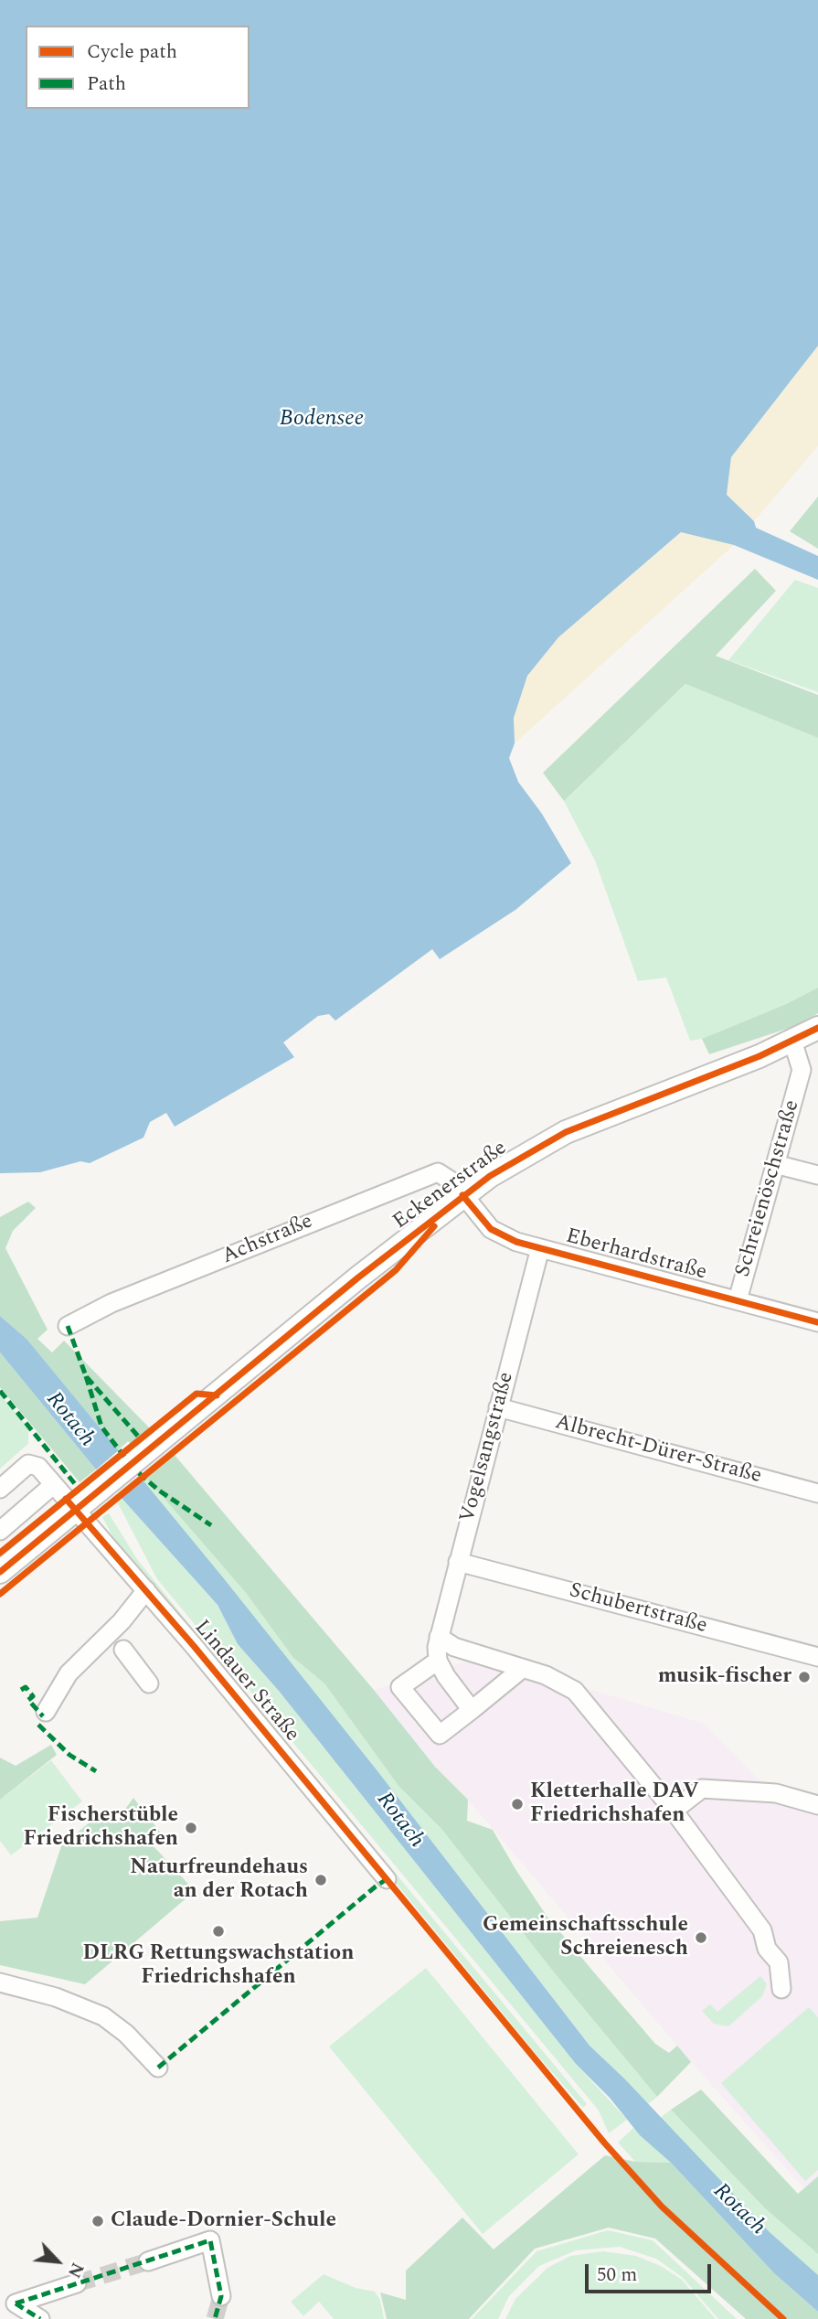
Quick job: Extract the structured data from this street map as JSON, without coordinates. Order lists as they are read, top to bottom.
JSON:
{
  "streets": {
    "main road": ["Eckenerstraße"],
    "street": [
      "Schreienöschstraße",
      "Achstraße",
      "Eberhardstraße",
      "Vogelsangstraße",
      "Albrecht-Dürer-Straße",
      "Schubertstraße",
      "Lindauer Straße"
    ]
  },
  "crossings": [
    ["Eckenerstraße", "Schreienöschstraße"],
    ["Eckenerstraße", "Achstraße"],
    ["Eckenerstraße", "Eberhardstraße"],
    ["Eckenerstraße", "Lindauer Straße"],
    ["Schreienöschstraße", "Eberhardstraße"],
    ["Achstraße", "Eberhardstraße"],
    ["Eberhardstraße", "Vogelsangstraße"],
    ["Vogelsangstraße", "Albrecht-Dürer-Straße"],
    ["Vogelsangstraße", "Schubertstraße"]
  ],
  "water": ["Bodensee", "Rotach"],
  "places": [
    "musik-fischer",
    "Kletterhalle DAV Friedrichshafen",
    "Fischerstüble Friedrichshafen",
    "Naturfreundehaus an der Rotach",
    "DLRG Rettungswachstation Friedrichshafen",
    "Gemeinschaftsschule Schreienesch",
    "Claude-Dornier-Schule"
  ],
  "legend": ["Cycle path", "Path"],
  "scale_bar": "50 m",
  "north": "bottom right"
}
